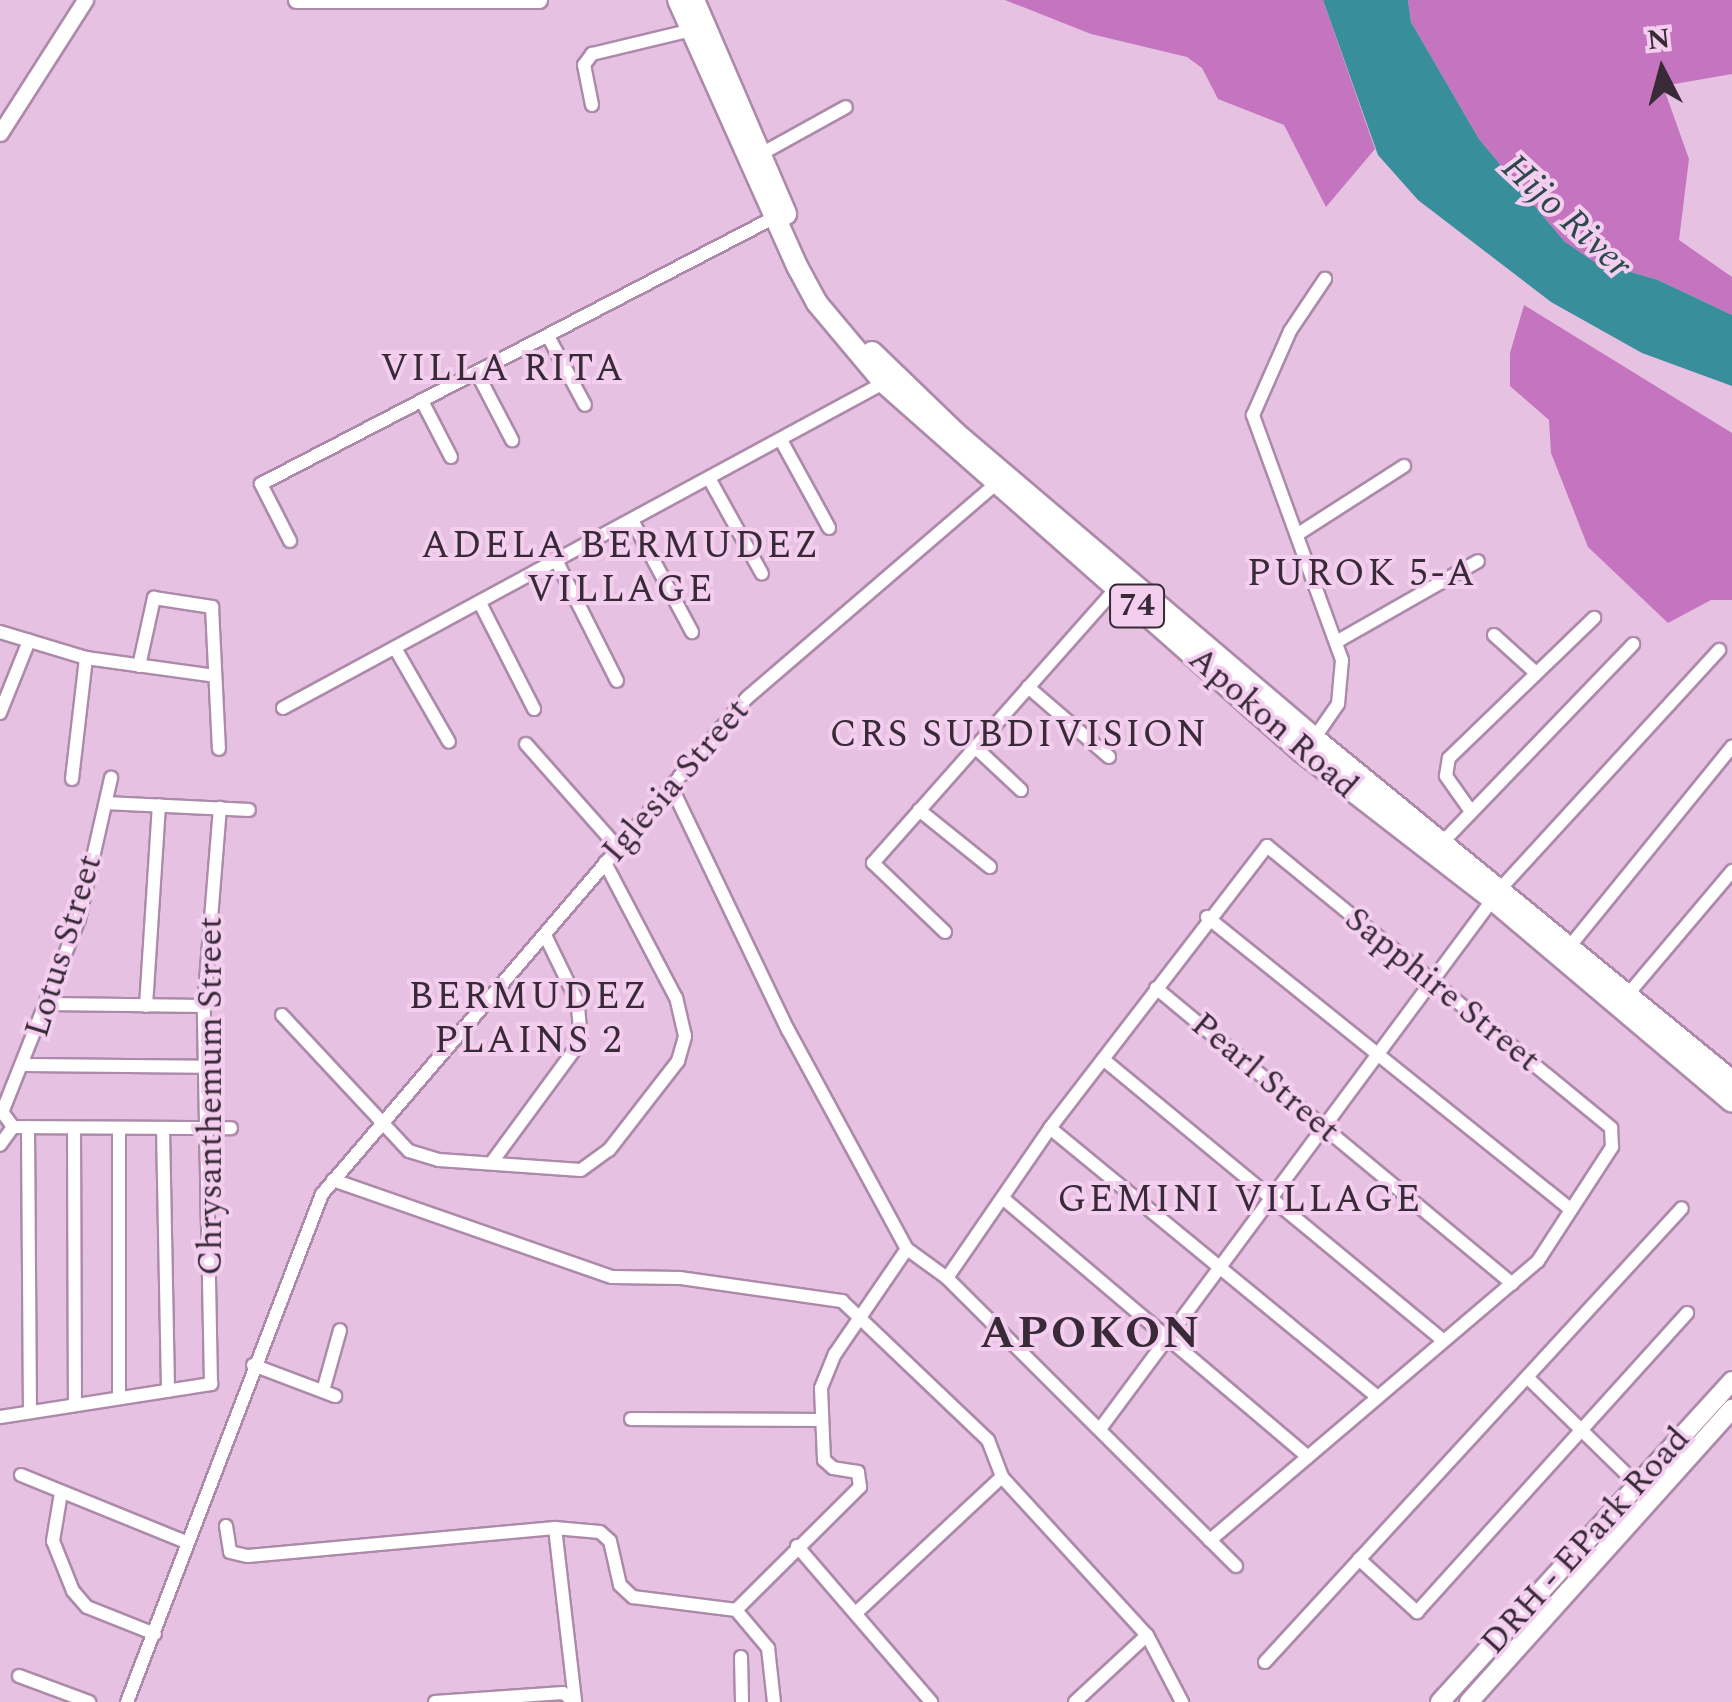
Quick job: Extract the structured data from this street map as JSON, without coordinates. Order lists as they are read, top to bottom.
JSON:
{
  "streets": {
    "highway": ["74", "Apokon Road"],
    "main road": ["DRH - EPark Road"],
    "street": [
      "Iglesia Street",
      "Lotus Street",
      "Sapphire Street",
      "Pearl Street",
      "Chrysanthemum Street"
    ]
  },
  "crossings": [
    ["Apokon Road", "Iglesia Street"]
  ],
  "districts": [
    "VILLA RITA",
    "ADELA BERMUDEZ VILLAGE",
    "PUROK 5-A",
    "CRS SUBDIVISION",
    "BERMUDEZ PLAINS 2",
    "GEMINI VILLAGE",
    "APOKON"
  ],
  "water": ["Hijo River"],
  "north": "top"
}
